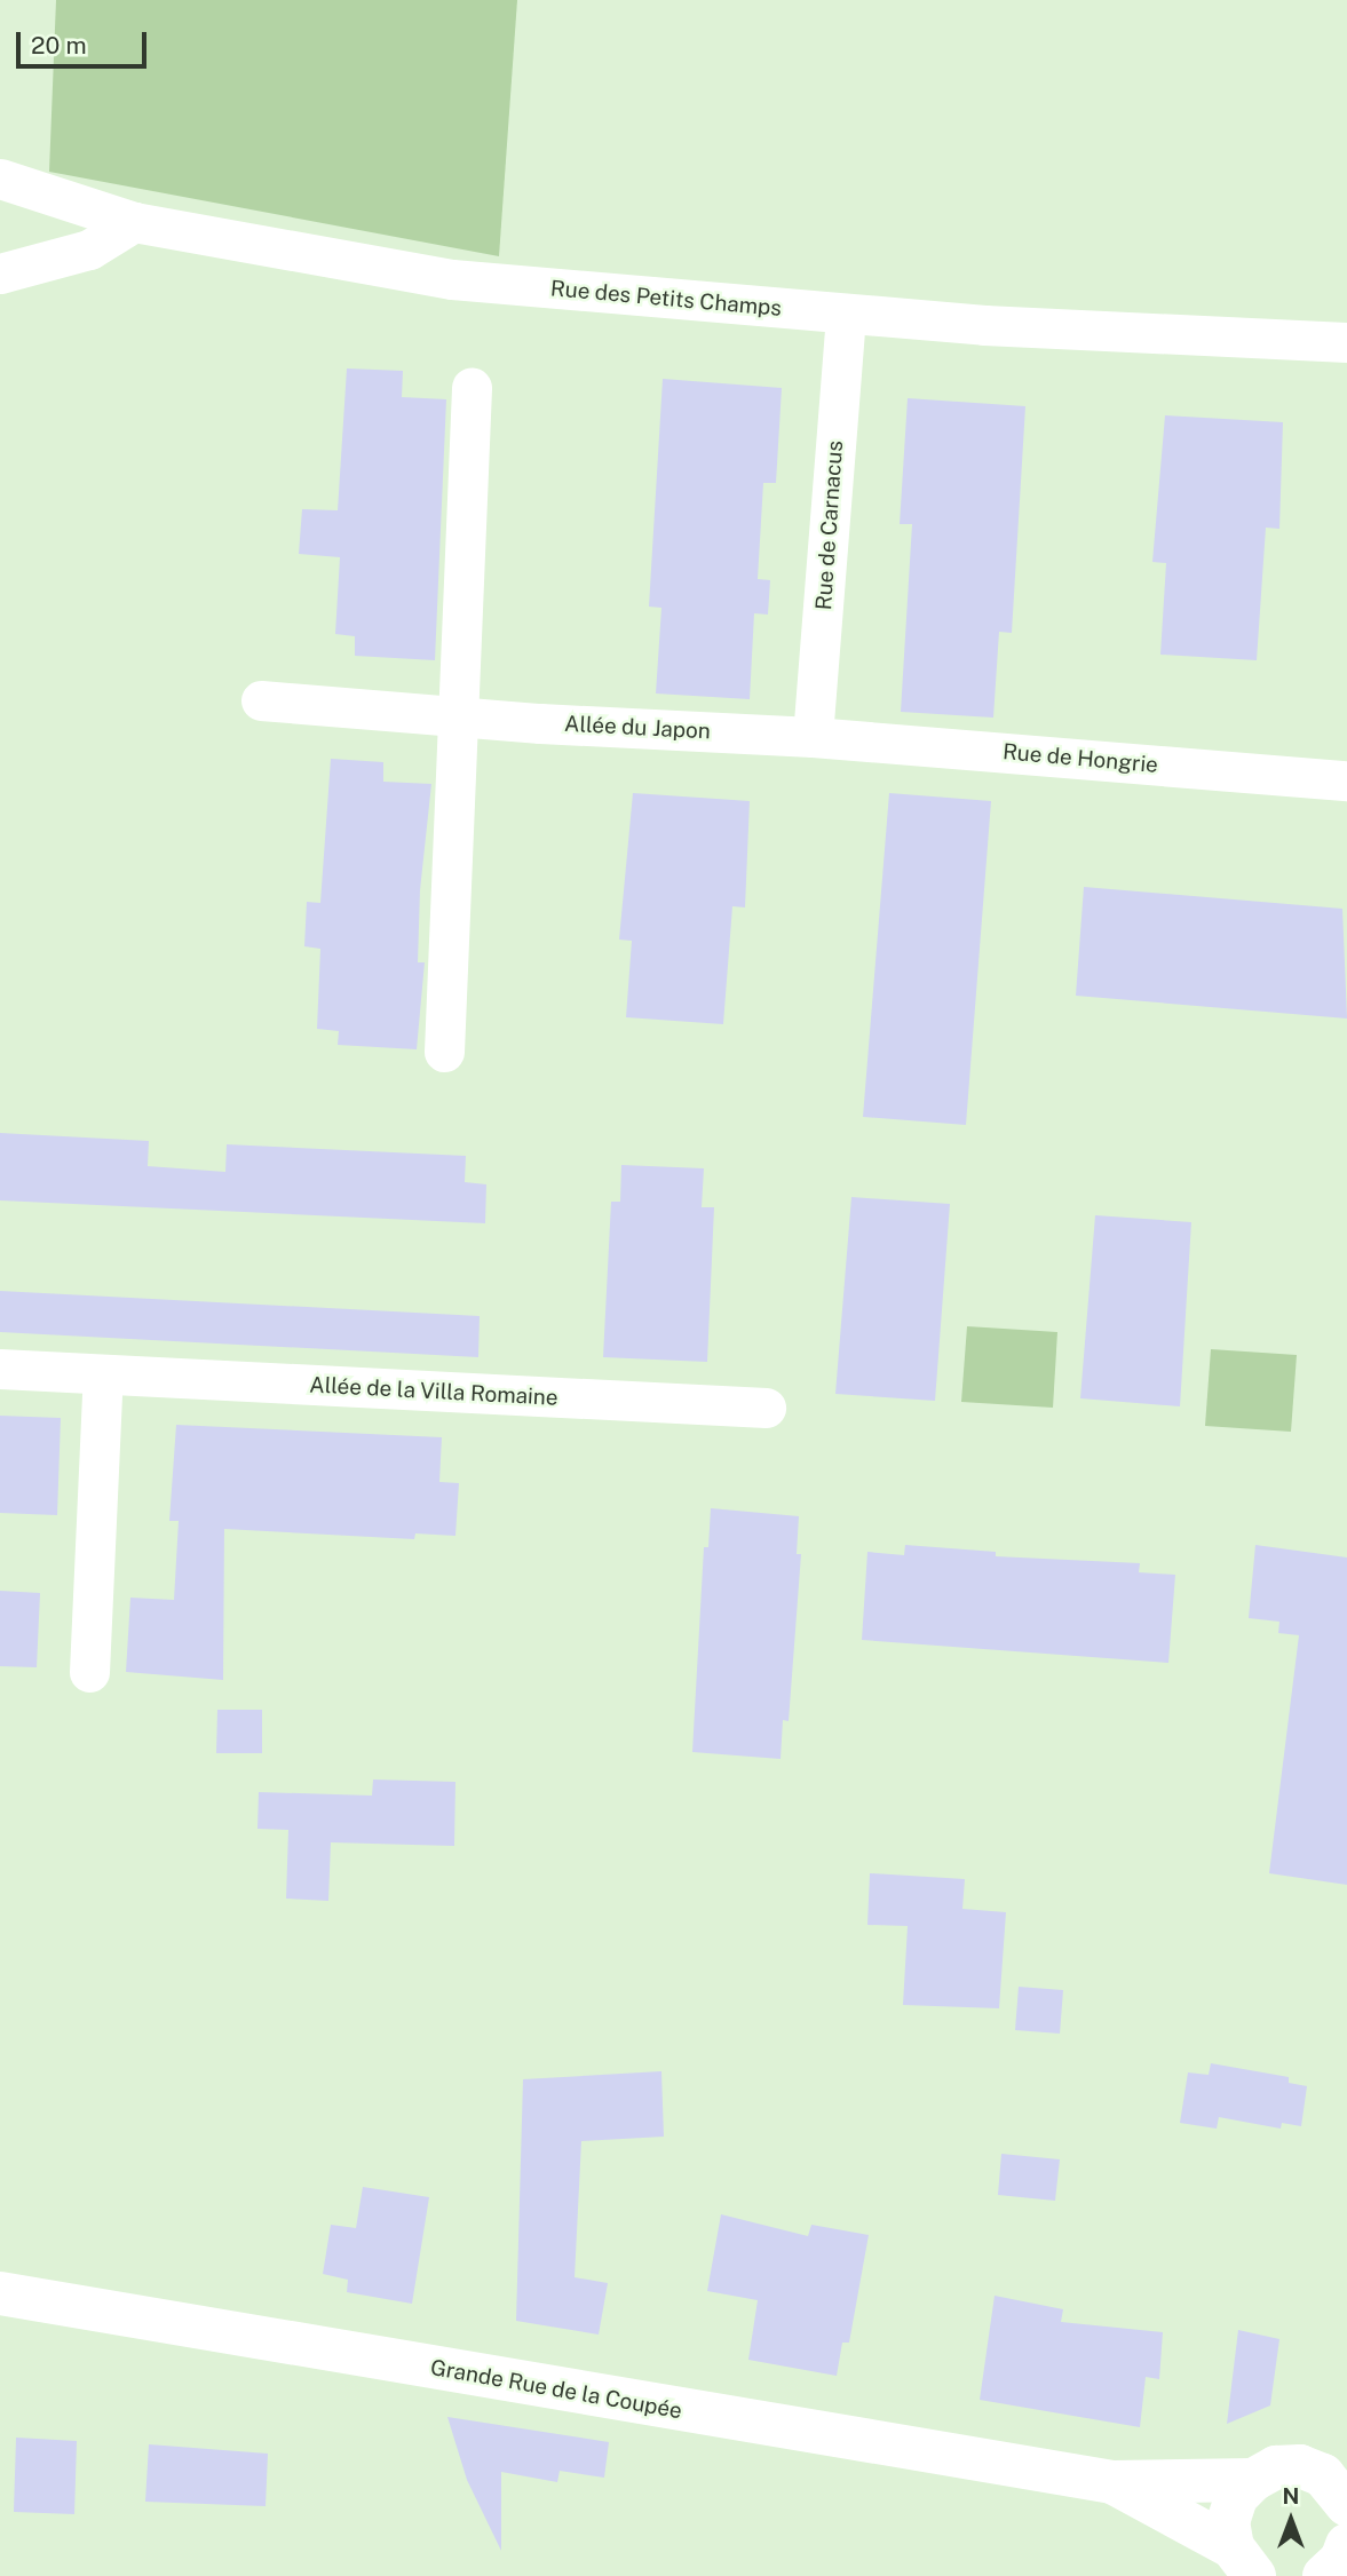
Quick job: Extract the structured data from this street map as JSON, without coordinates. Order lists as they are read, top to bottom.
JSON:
{
  "streets": {
    "main road": ["Grande Rue de la Coupée"],
    "street": [
      "Rue des Petits Champs",
      "Rue de Carnacus",
      "Allée du Japon",
      "Rue de Hongrie",
      "Allée de la Villa Romaine"
    ]
  },
  "crossings": [
    ["Rue des Petits Champs", "Rue de Carnacus"],
    ["Rue de Carnacus", "Allée du Japon"],
    ["Rue de Carnacus", "Rue de Hongrie"],
    ["Allée du Japon", "Rue de Hongrie"]
  ],
  "scale_bar": "20 m",
  "north": "top"
}
